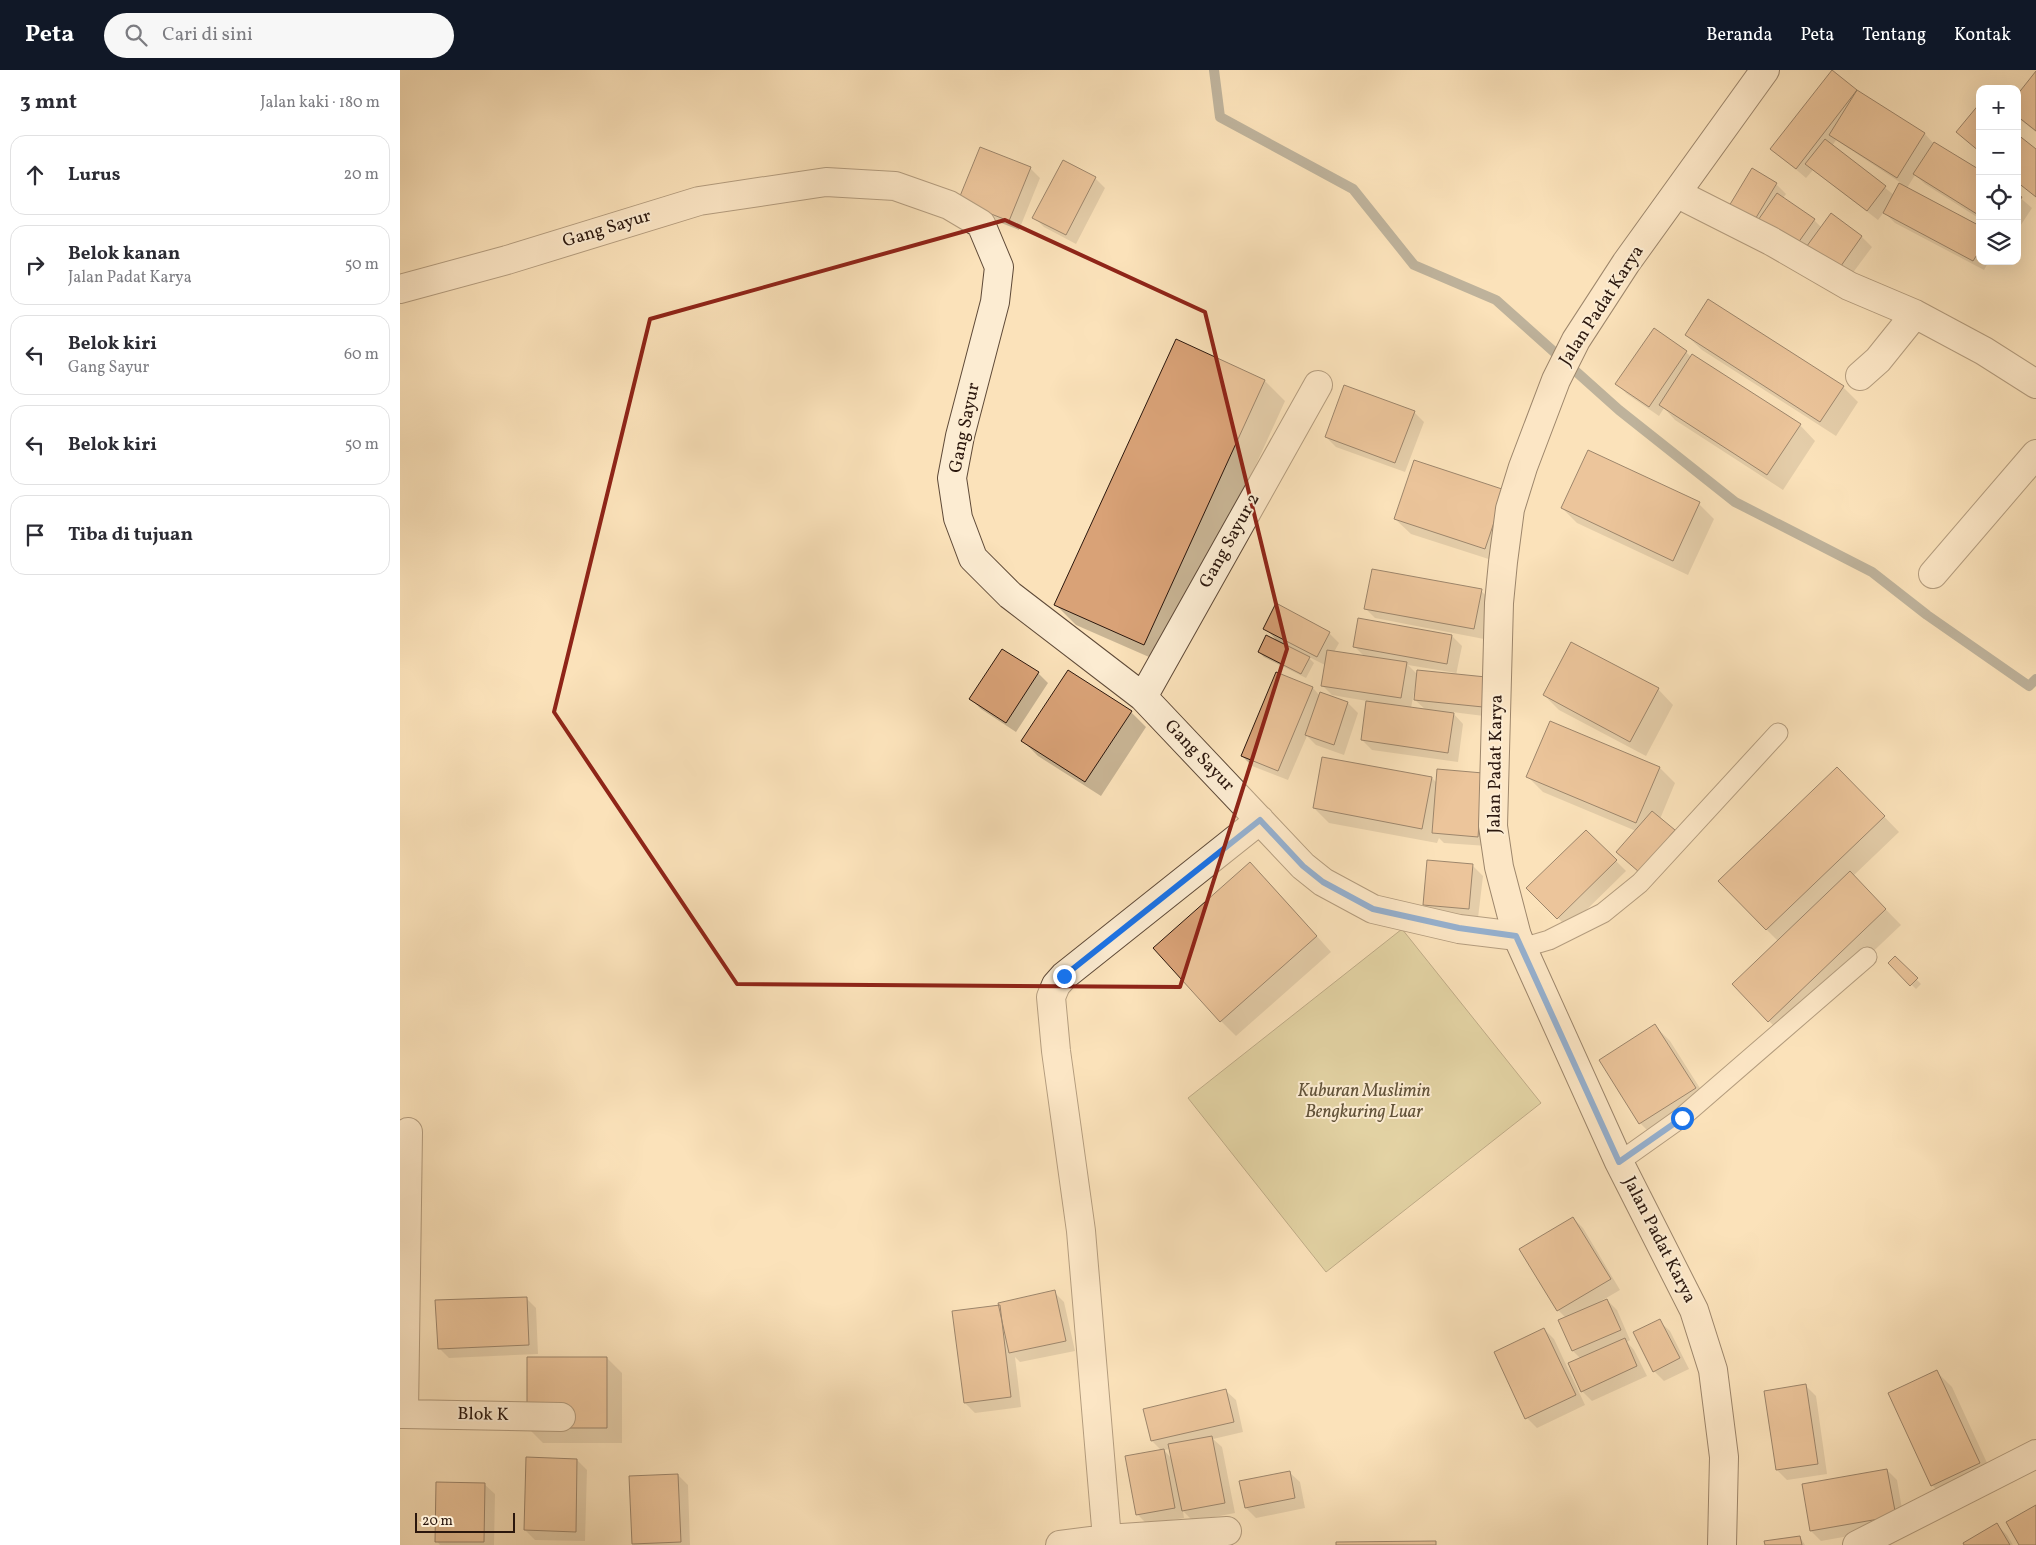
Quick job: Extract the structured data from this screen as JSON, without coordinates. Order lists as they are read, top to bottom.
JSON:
{
  "streets": {
    "street": [
      "Gang Sayur",
      "Jalan Padat Karya",
      "Gang Sayur 2",
      "Blok K"
    ]
  },
  "crossings": [
    ["Gang Sayur", "Jalan Padat Karya"],
    ["Gang Sayur", "Gang Sayur 2"]
  ],
  "parks": ["Kuburan Muslimin Bengkuring Luar"],
  "scale_bar": "20 m",
  "page": {
    "header": "Peta",
    "search": "Cari di sini",
    "nav": [
      "Beranda",
      "Peta",
      "Tentang",
      "Kontak"
    ],
    "heading": ["3 mnt", "Jalan kaki · 180 m"],
    "map_buttons": ["+", "−"],
    "list": [
      ["Lurus", "20 m"],
      ["Belok kanan", "Jalan Padat Karya", "50 m"],
      ["Belok kiri", "Gang Sayur", "60 m"],
      ["Belok kiri", "50 m"],
      "Tiba di tujuan"
    ],
    "scale": "20 m"
  }
}
